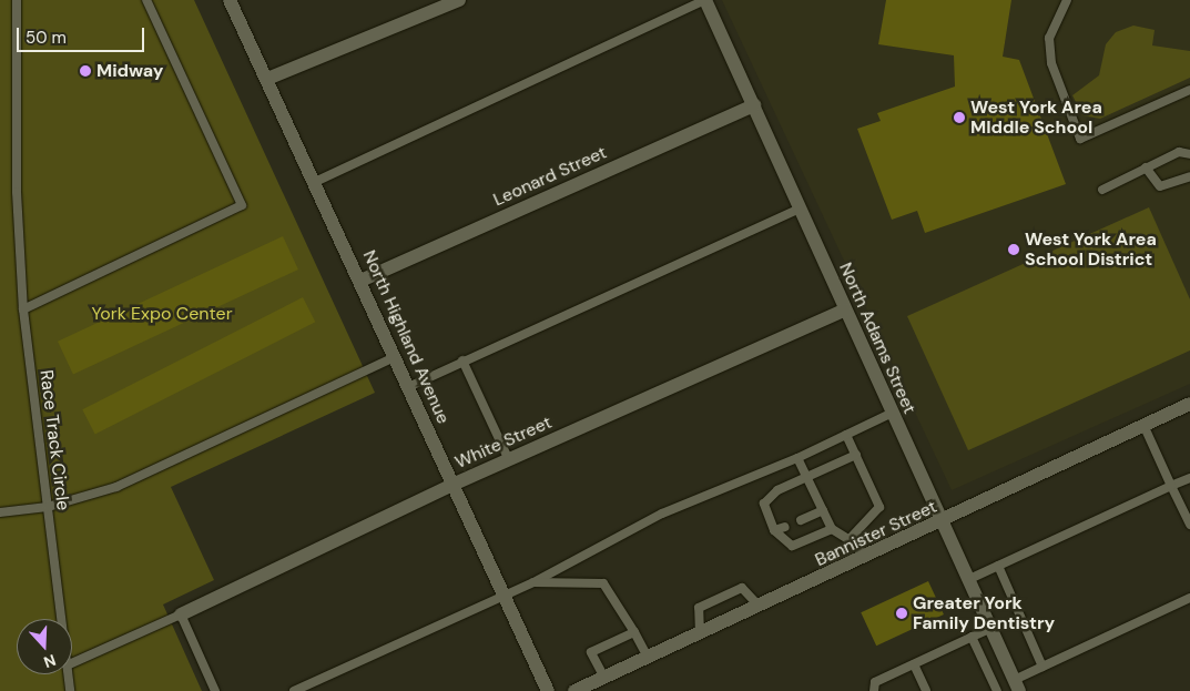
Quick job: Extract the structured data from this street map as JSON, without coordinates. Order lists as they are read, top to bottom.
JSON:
{
  "streets": {
    "street": [
      "Leonard Street",
      "North Highland Avenue",
      "North Adams Street",
      "White Street",
      "Bannister Street"
    ],
    "lane": ["Race Track Circle"]
  },
  "crossings": [
    ["Leonard Street", "North Highland Avenue"],
    ["Leonard Street", "North Adams Street"],
    ["North Highland Avenue", "White Street"],
    ["North Adams Street", "White Street"],
    ["North Adams Street", "Bannister Street"]
  ],
  "parks": ["York Expo Center"],
  "places": [
    "Midway",
    "West York Area MIddle School",
    "West York Area School District",
    "Greater York Family Dentistry"
  ],
  "scale_bar": "50 m",
  "north": "bottom"
}
